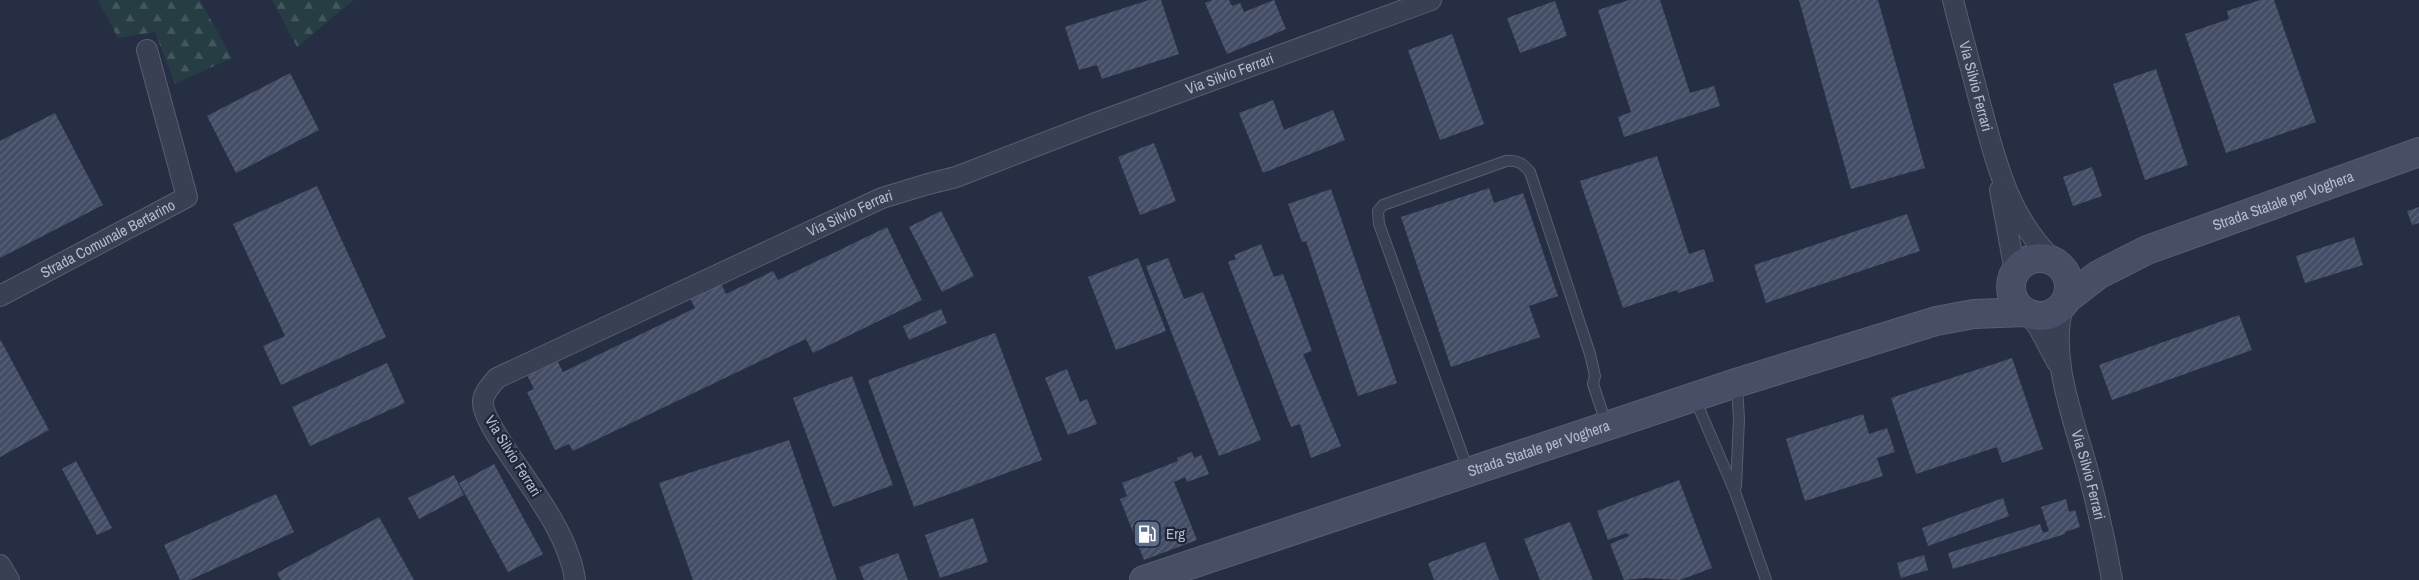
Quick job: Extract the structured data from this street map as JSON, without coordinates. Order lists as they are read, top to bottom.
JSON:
{
  "streets": {
    "main road": ["Strada Statale per Voghera"],
    "street": ["Via Silvio Ferrari", "Strada Comunale Bertarino"]
  },
  "crossings": [
    ["Via Silvio Ferrari", "Strada Statale per Voghera"]
  ],
  "places": {
    "fuel station": ["Erg"]
  }
}
